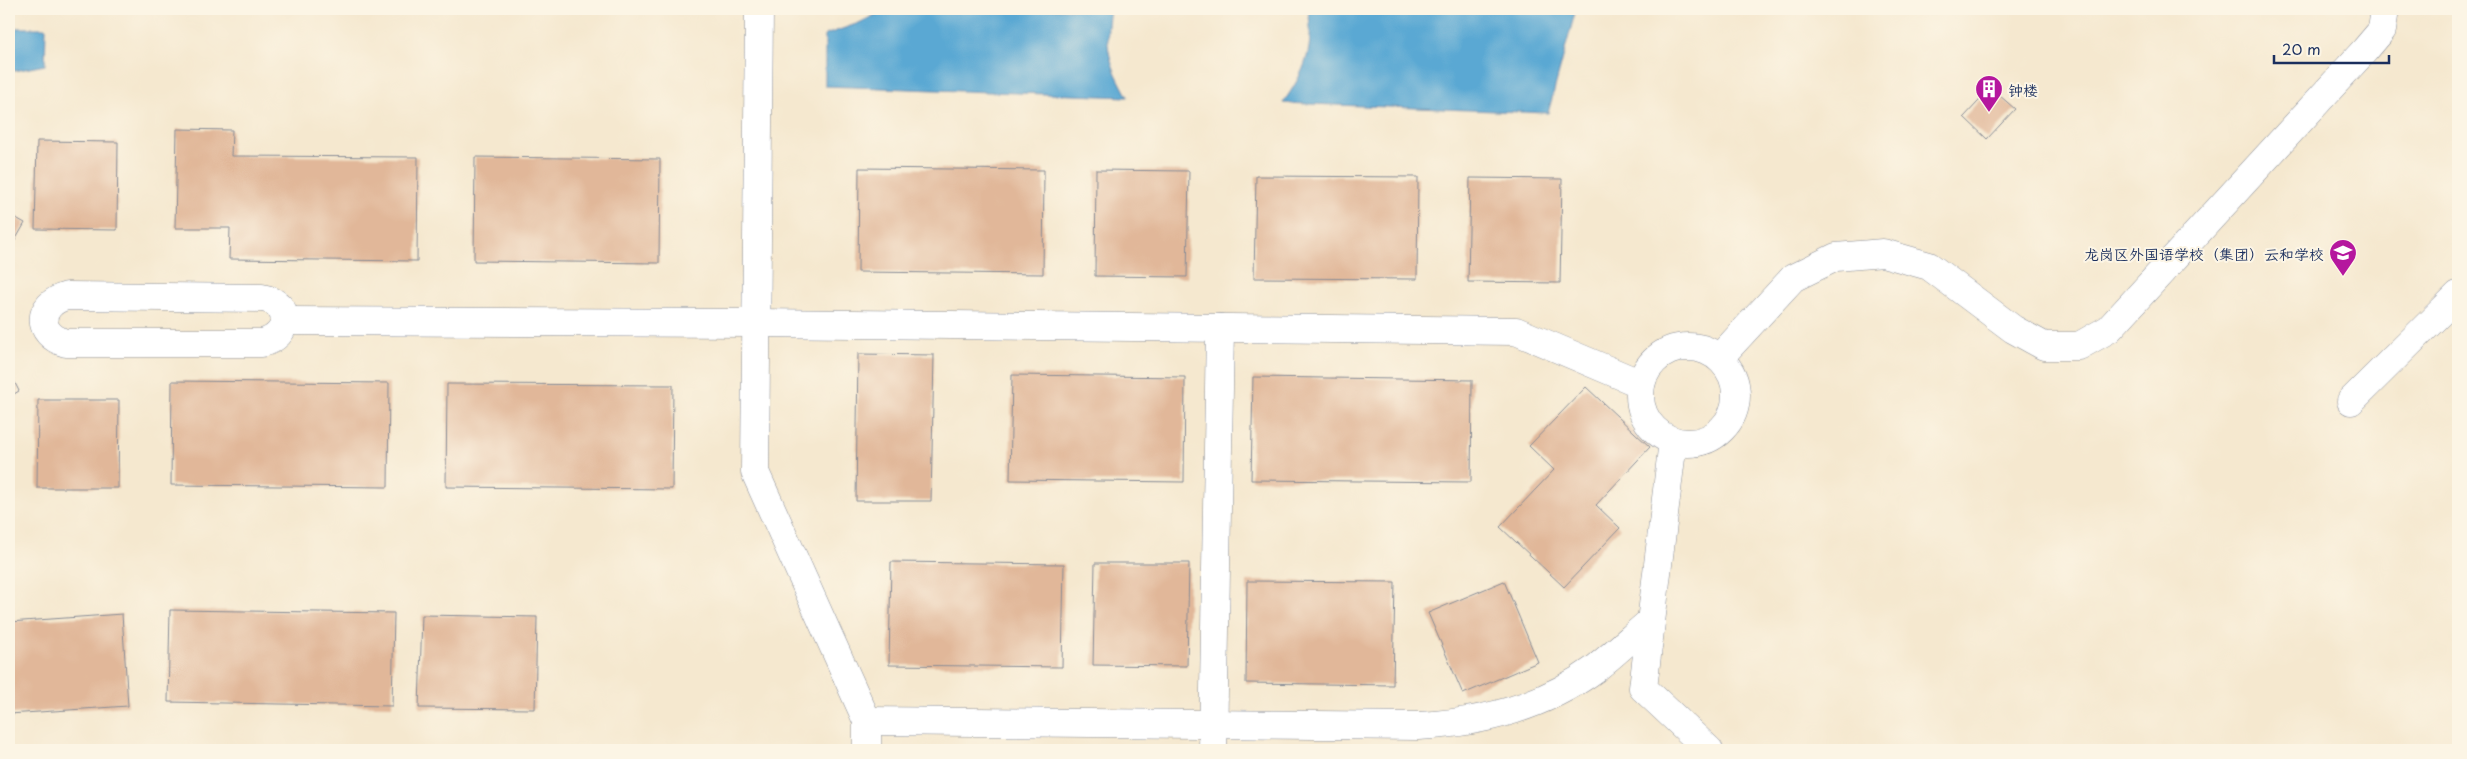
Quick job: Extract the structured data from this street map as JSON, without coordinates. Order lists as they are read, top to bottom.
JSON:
{
  "places": {
    "building": ["钟楼"],
    "school or university": ["龙岗区外国语学校（集团）云和学校"]
  },
  "scale_bar": "20 m"
}
